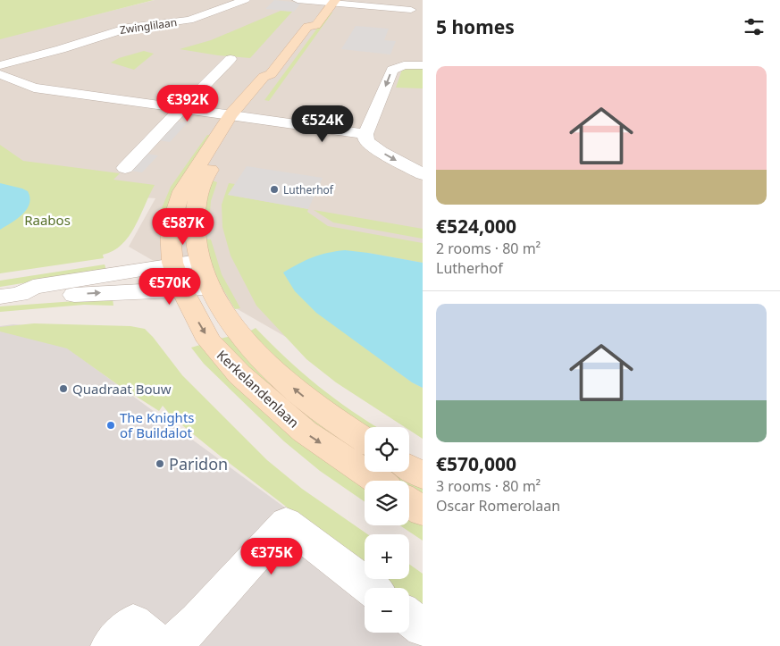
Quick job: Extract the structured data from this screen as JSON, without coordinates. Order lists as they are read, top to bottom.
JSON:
{
  "streets": {
    "street": ["Zwinglilaan", "Kerkelandenlaan"]
  },
  "parks": ["Raabos"],
  "places": [
    "Lutherhof",
    "Quadraat Bouw",
    "The Knights of Buildalot",
    "Paridon"
  ],
  "page": {
    "heading": "5 homes",
    "list": [
      {
        "name": "€524,000",
        "note": "2 rooms · 80 m² · Lutherhof"
      },
      {
        "name": "€570,000",
        "note": "3 rooms · 80 m² · Oscar Romerolaan"
      }
    ],
    "price": [
      "€392K",
      "€524K",
      "€587K",
      "€570K",
      "€375K"
    ],
    "map_buttons": ["+", "−"]
  }
}
